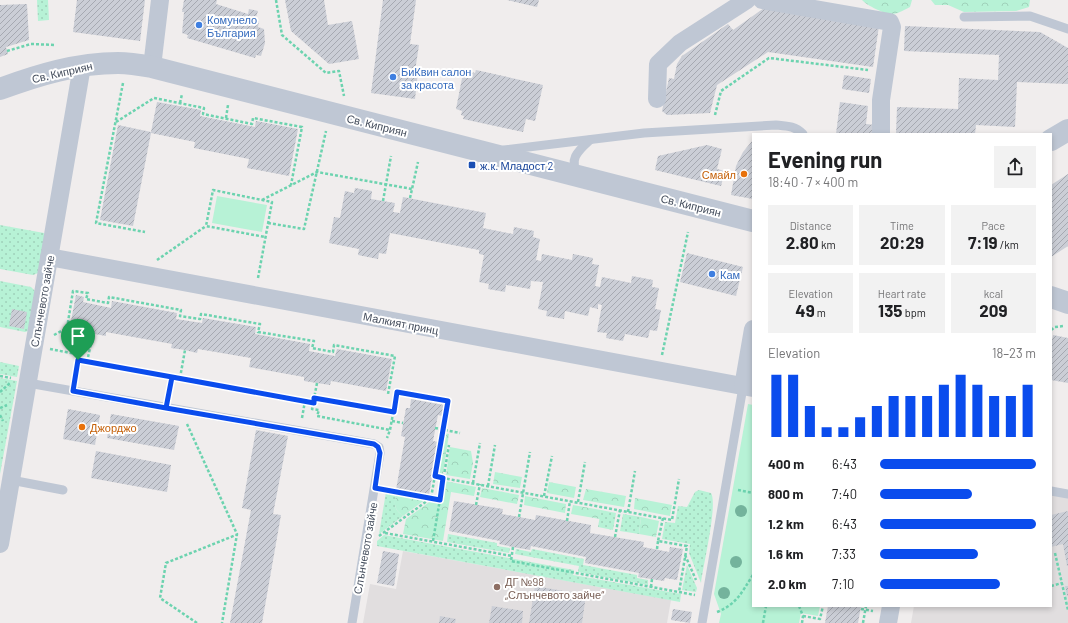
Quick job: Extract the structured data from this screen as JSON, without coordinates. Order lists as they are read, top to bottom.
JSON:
{
  "streets": {
    "street": ["Св. Киприян", "Слънчевото зайче", "Малкият принц"]
  },
  "crossings": [
    ["Св. Киприян", "Слънчевото зайче"],
    ["Слънчевото зайче", "Малкият принц"]
  ],
  "places": {
    "other": [
      "Комунело България",
      "БиКвин салон за красота",
      "Смайл",
      "Кам",
      "Джорджо",
      "ДГ №98 „Слънчевото зайче“"
    ],
    "transit": ["ж.к. Младост 2"]
  },
  "page": {
    "heading": ["Evening run", "18:40 · 7 × 400 m"],
    "stats": [
      ["Distance", "2.80 km"],
      ["Time", "20:29"],
      ["Pace", "7:19 /km"],
      ["Elevation", "49 m"],
      ["Heart rate", "135 bpm"],
      ["kcal", "209"]
    ],
    "chart": ["Elevation", "18–23 m"],
    "list": [
      {
        "name": "400 m",
        "note": "6:43"
      },
      {
        "name": "800 m",
        "note": "7:40"
      },
      {
        "name": "1.2 km",
        "note": "6:43"
      },
      {
        "name": "1.6 km",
        "note": "7:33"
      },
      {
        "name": "2.0 km",
        "note": "7:10"
      }
    ]
  }
}
